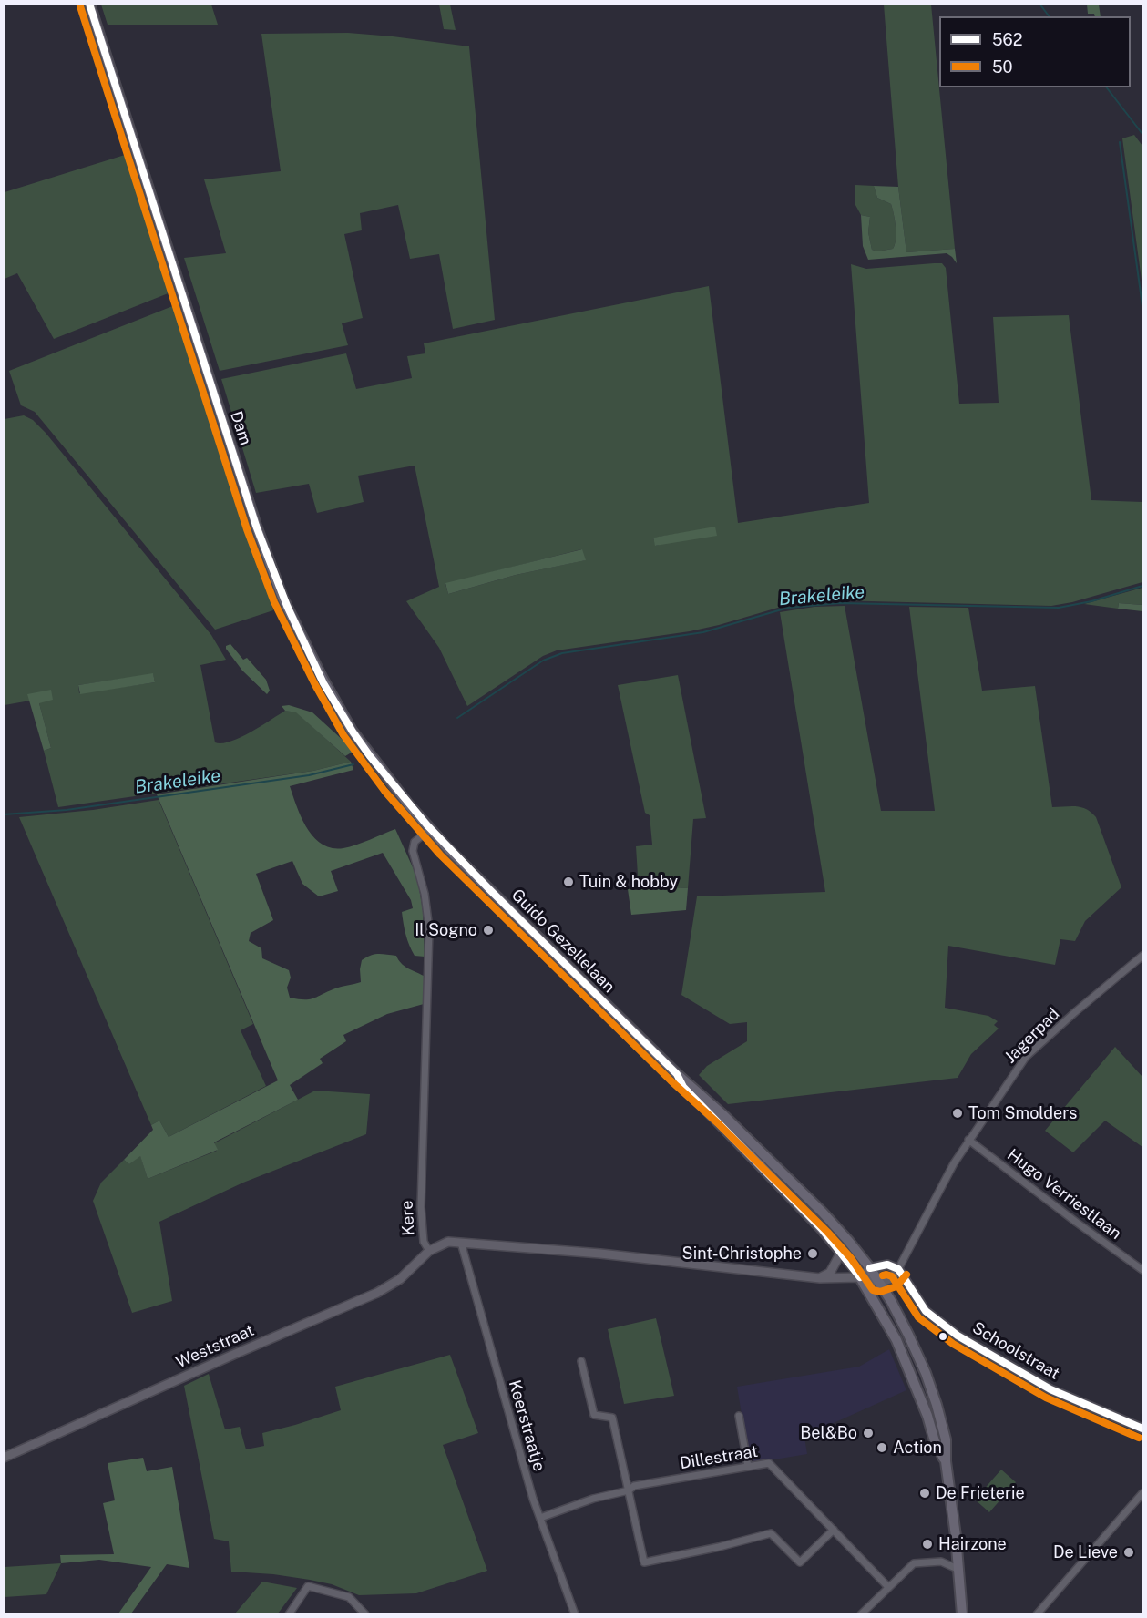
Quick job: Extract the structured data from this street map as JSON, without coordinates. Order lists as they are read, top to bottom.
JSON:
{
  "streets": {
    "main road": ["Dam", "Guido Gezellelaan"],
    "street": [
      "Jagerpad",
      "Hugo Verriestlaan",
      "Kere",
      "Weststraat",
      "Schoolstraat",
      "Keerstraatje",
      "Dillestraat"
    ]
  },
  "crossings": [
    ["Dam", "Guido Gezellelaan"],
    ["Dam", "Kere"],
    ["Guido Gezellelaan", "Kere"],
    ["Jagerpad", "Hugo Verriestlaan"],
    ["Jagerpad", "Schoolstraat"],
    ["Kere", "Weststraat"],
    ["Kere", "Keerstraatje"],
    ["Keerstraatje", "Dillestraat"]
  ],
  "water": ["Brakeleike"],
  "places": [
    "Tuin & hobby",
    "Il Sogno",
    "Tom Smolders",
    "Sint-Christophe",
    "Bel&Bo",
    "Action",
    "De Frieterie",
    "Hairzone",
    "De Lieve"
  ],
  "lines": ["transit line 562", "transit line 50"],
  "legend": ["562", "50"]
}
